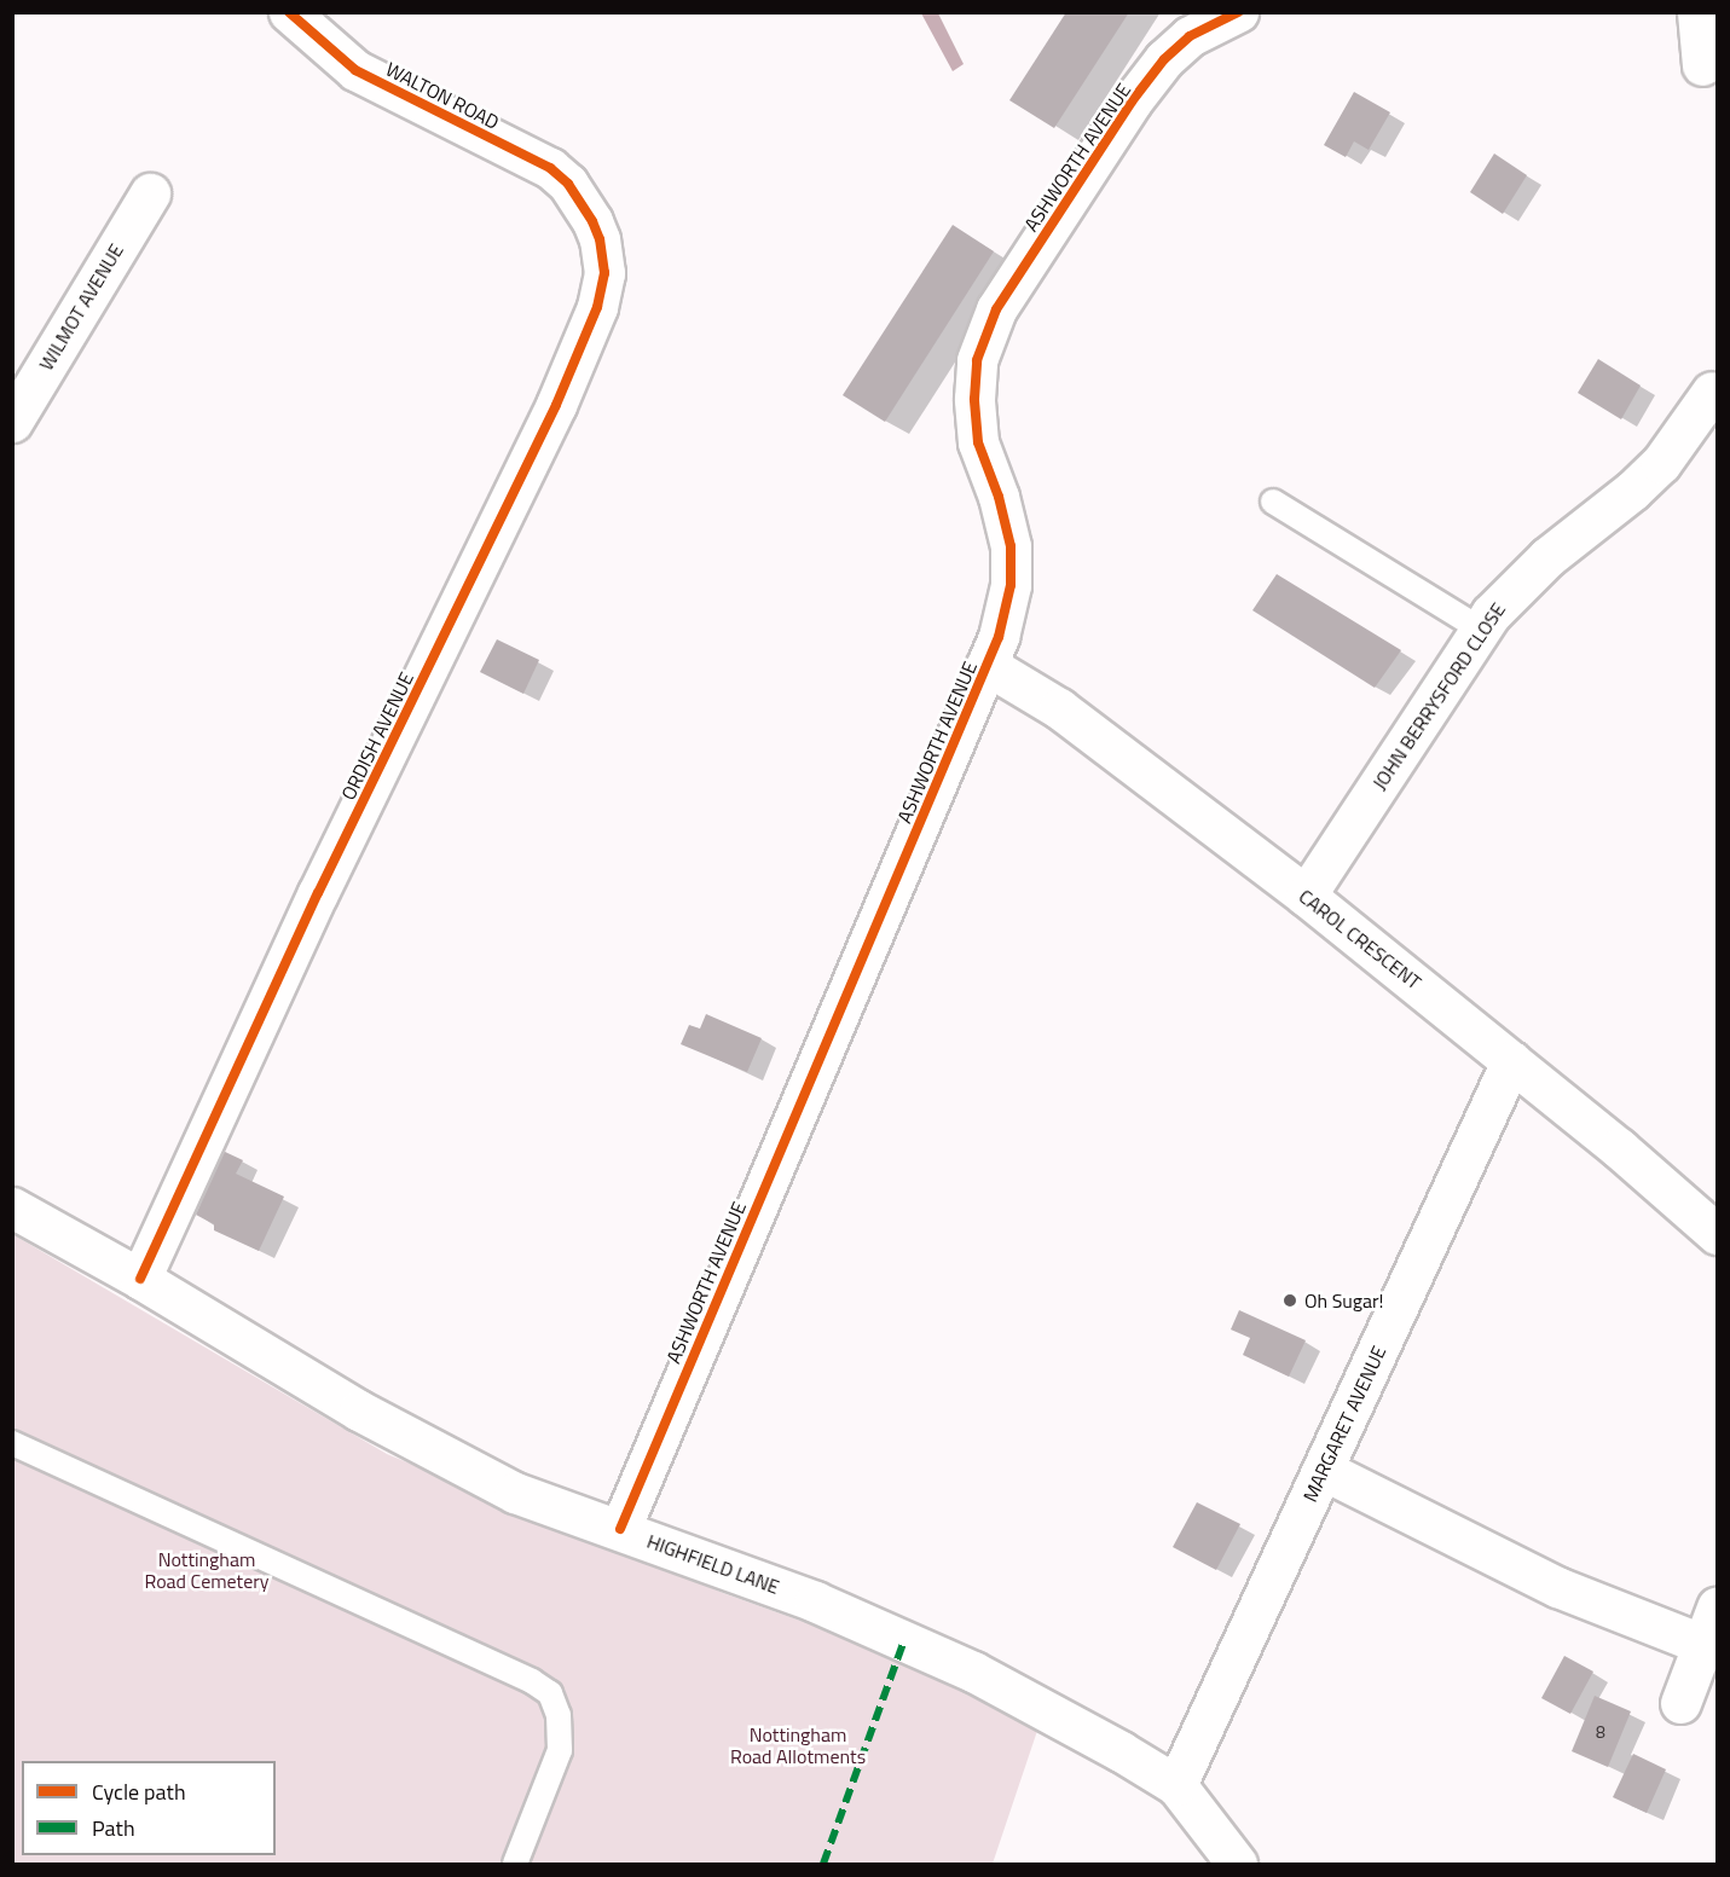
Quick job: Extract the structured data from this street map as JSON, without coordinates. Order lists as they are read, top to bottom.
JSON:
{
  "streets": {
    "street": [
      "WALTON ROAD",
      "ASHWORTH AVENUE",
      "WILMOT AVENUE",
      "JOHN BERRYSFORD CLOSE",
      "ORDISH AVENUE",
      "CAROL CRESCENT",
      "MARGARET AVENUE",
      "HIGHFIELD LANE"
    ]
  },
  "crossings": [
    ["WALTON ROAD", "ORDISH AVENUE"],
    ["ASHWORTH AVENUE", "CAROL CRESCENT"],
    ["ASHWORTH AVENUE", "HIGHFIELD LANE"],
    ["JOHN BERRYSFORD CLOSE", "CAROL CRESCENT"],
    ["ORDISH AVENUE", "HIGHFIELD LANE"],
    ["CAROL CRESCENT", "MARGARET AVENUE"],
    ["MARGARET AVENUE", "HIGHFIELD LANE"]
  ],
  "parks": ["Nottingham Road Cemetery", "Nottingham Road Allotments"],
  "places": ["Oh Sugar!"],
  "house_numbers": ["8"],
  "legend": ["Cycle path", "Path"]
}
